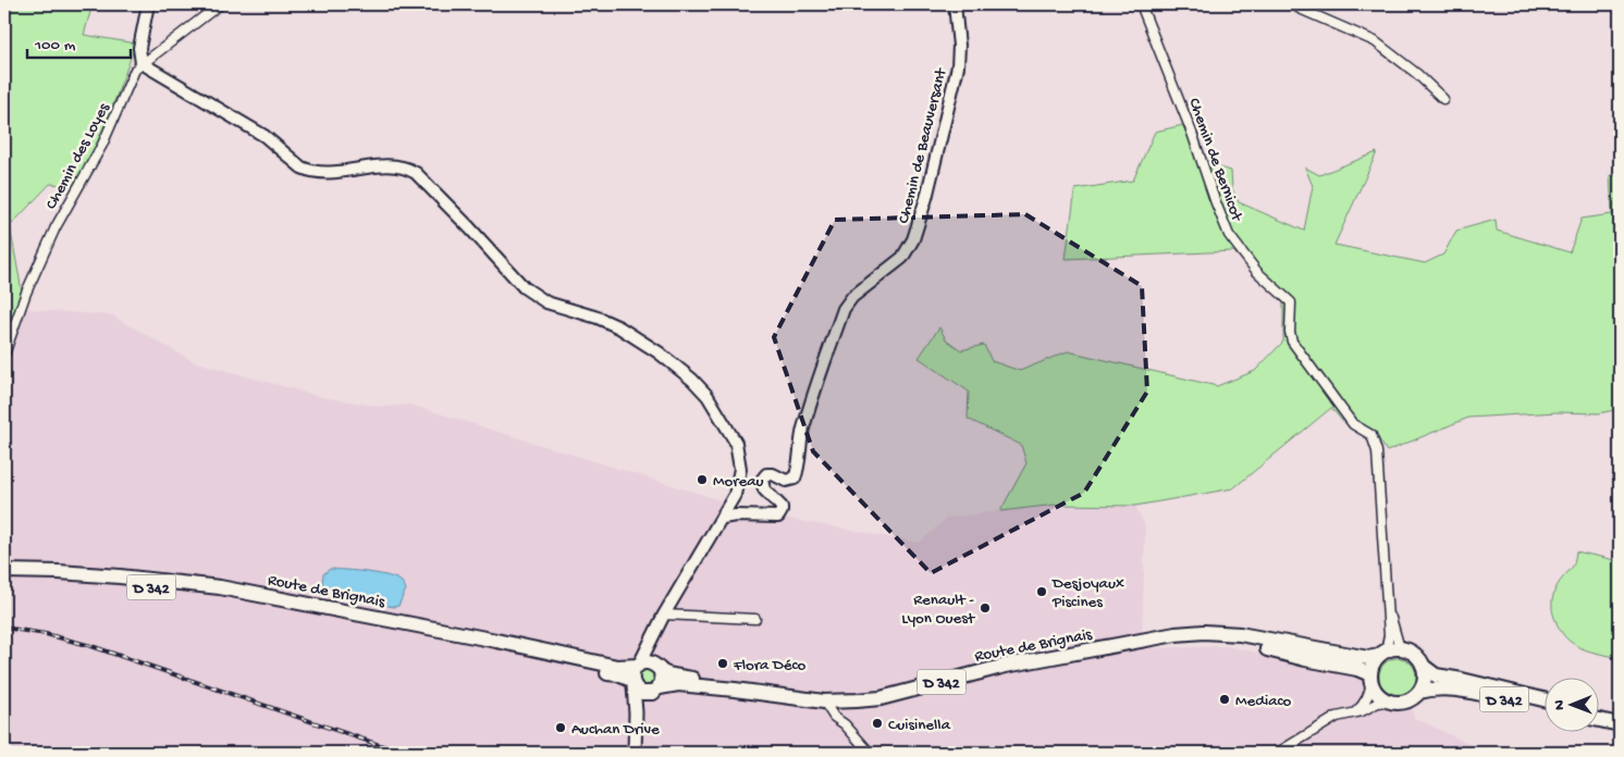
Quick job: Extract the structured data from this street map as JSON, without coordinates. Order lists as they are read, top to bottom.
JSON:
{
  "streets": {
    "main road": ["D 342", "Route de Brignais"],
    "street": ["Chemin de Beauversant", "Chemin des Loyes", "Chemin de Bernicot"]
  },
  "crossings": [
    ["Chemin de Bernicot", "D 342"],
    ["Chemin de Bernicot", "Route de Brignais"],
    ["D 342", "Route de Brignais"]
  ],
  "places": [
    "Moreau",
    "Desjoyaux Piscines",
    "Renault - Lyon Ouest",
    "Flora Déco",
    "Mediaco",
    "Cuisinella",
    "Auchan Drive"
  ],
  "scale_bar": "100 m",
  "north": "left"
}
